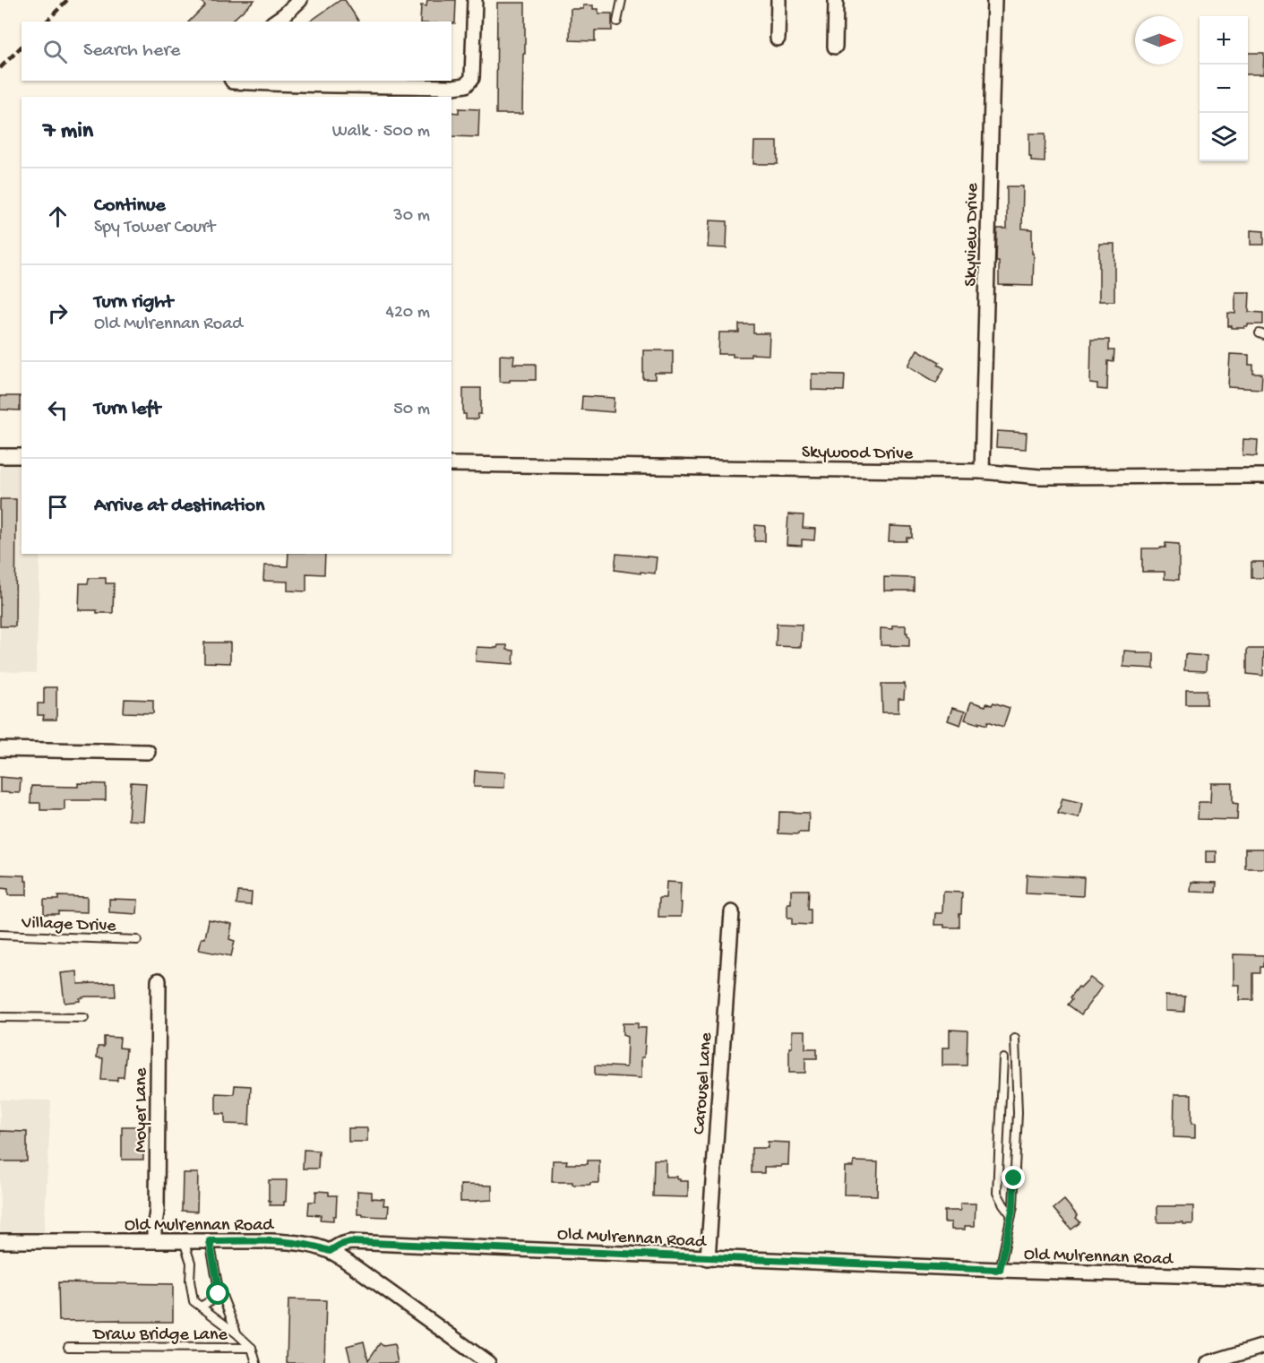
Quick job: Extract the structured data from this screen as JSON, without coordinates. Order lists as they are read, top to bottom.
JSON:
{
  "streets": {
    "street": [
      "Skyview Drive",
      "Skywood Drive",
      "Carousel Lane",
      "Moyer Lane",
      "Old Mulrennan Road"
    ],
    "lane": ["Village Drive", "Draw Bridge Lane"]
  },
  "crossings": [
    ["Skyview Drive", "Skywood Drive"],
    ["Carousel Lane", "Old Mulrennan Road"],
    ["Moyer Lane", "Old Mulrennan Road"]
  ],
  "north": "right",
  "page": {
    "map_buttons": ["+", "−"],
    "search": "Search here",
    "heading": ["7 min", "Walk · 500 m"],
    "list": [
      ["Continue", "Spy Tower Court", "30 m"],
      ["Turn right", "Old Mulrennan Road", "420 m"],
      ["Turn left", "50 m"],
      "Arrive at destination"
    ]
  }
}
